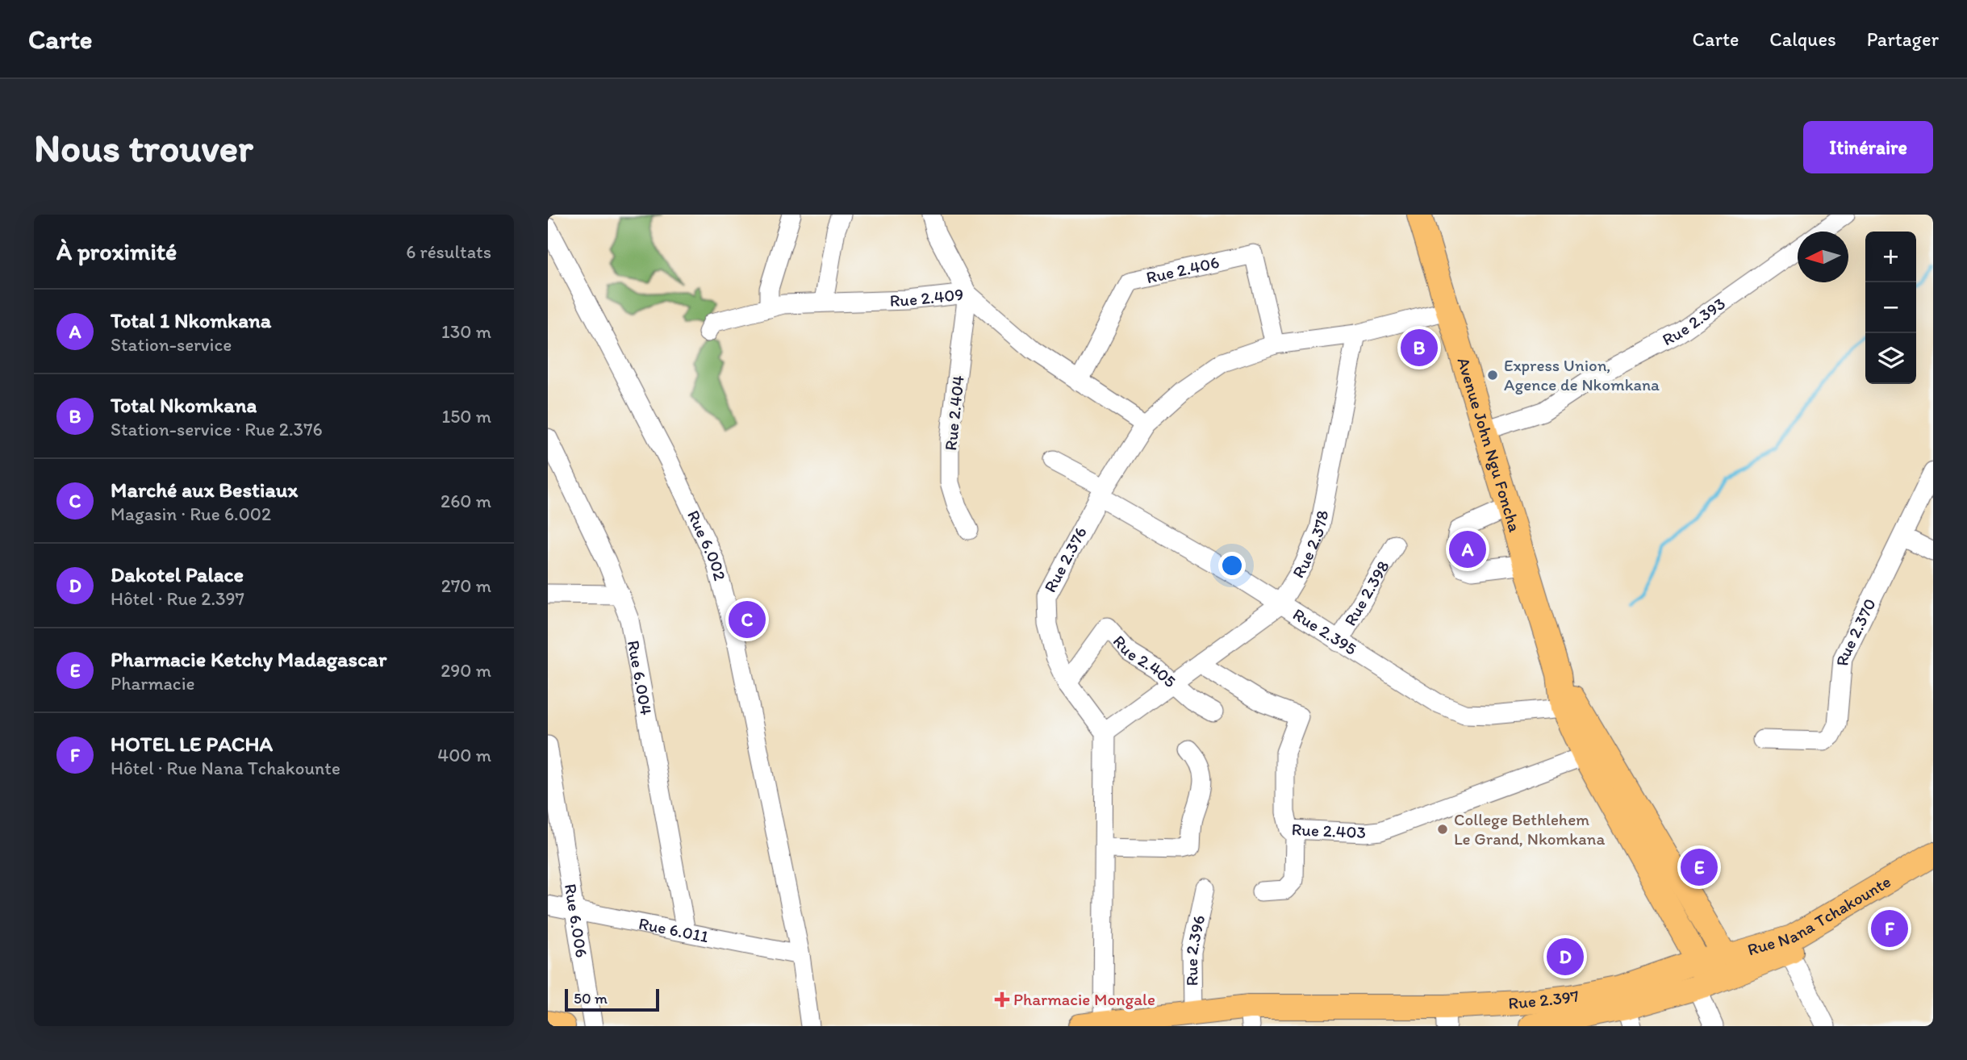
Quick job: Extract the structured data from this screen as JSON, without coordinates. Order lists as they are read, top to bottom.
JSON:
{
  "streets": {
    "main road": ["Avenue John Ngu Foncha", "Rue Nana Tchakounte", "Rue 2.397"],
    "street": [
      "Rue 2.406",
      "Rue 2.409",
      "Rue 2.393",
      "Rue 2.404",
      "Rue 2.378",
      "Rue 6.002",
      "Rue 2.376",
      "Rue 2.398",
      "Rue 2.395",
      "Rue 2.370",
      "Rue 2.405",
      "Rue 6.004",
      "Rue 2.403",
      "Rue 6.006",
      "Rue 6.011",
      "Rue 2.396"
    ]
  },
  "crossings": [
    ["Rue 2.406", "Rue 2.409"],
    ["Rue 2.406", "Rue 2.376"],
    ["Rue 2.409", "Rue 2.404"],
    ["Rue 2.409", "Rue 2.376"],
    ["Rue 2.393", "Avenue John Ngu Foncha"],
    ["Avenue John Ngu Foncha", "Rue 2.376"],
    ["Avenue John Ngu Foncha", "Rue 2.395"],
    ["Avenue John Ngu Foncha", "Rue 2.403"],
    ["Avenue John Ngu Foncha", "Rue Nana Tchakounte"],
    ["Avenue John Ngu Foncha", "Rue 2.397"],
    ["Rue 2.378", "Rue 2.376"],
    ["Rue 2.378", "Rue 2.395"],
    ["Rue 2.378", "Rue 2.405"],
    ["Rue 2.378", "Rue 2.403"],
    ["Rue 6.002", "Rue 6.011"],
    ["Rue 2.376", "Rue 2.395"],
    ["Rue 2.376", "Rue 2.405"],
    ["Rue 2.398", "Rue 2.395"],
    ["Rue 6.004", "Rue 6.011"],
    ["Rue Nana Tchakounte", "Rue 2.397"],
    ["Rue 6.006", "Rue 6.011"],
    ["Rue 2.396", "Rue 2.397"]
  ],
  "places": {
    "other": ["Express Union, Agence de Nkomkana", "College Bethlehem Le Grand, Nkomkana"],
    "health": ["Pharmacie Mongale"]
  },
  "scale_bar": "50 m",
  "north": "left",
  "page": {
    "header": "Carte",
    "nav": ["Carte", "Calques", "Partager"],
    "buttons": "Itinéraire",
    "title": "Nous trouver",
    "heading": ["À proximité", "6 résultats"],
    "map_buttons": ["+", "−"],
    "list": [
      {
        "mark": "A",
        "name": "Total 1 Nkomkana",
        "note": "Station-service",
        "value": "130 m"
      },
      {
        "mark": "B",
        "name": "Total Nkomkana",
        "note": "Station-service · Rue 2.376",
        "value": "150 m"
      },
      {
        "mark": "C",
        "name": "Marché aux Bestiaux",
        "note": "Magasin · Rue 6.002",
        "value": "260 m"
      },
      {
        "mark": "D",
        "name": "Dakotel Palace",
        "note": "Hôtel · Rue 2.397",
        "value": "270 m"
      },
      {
        "mark": "E",
        "name": "Pharmacie Ketchy Madagascar",
        "note": "Pharmacie",
        "value": "290 m"
      },
      {
        "mark": "F",
        "name": "HOTEL LE PACHA",
        "note": "Hôtel · Rue Nana Tchakounte",
        "value": "400 m"
      }
    ],
    "pins": [
      "B",
      "A",
      "C",
      "E",
      "F",
      "D"
    ],
    "scale": "50 m"
  }
}
